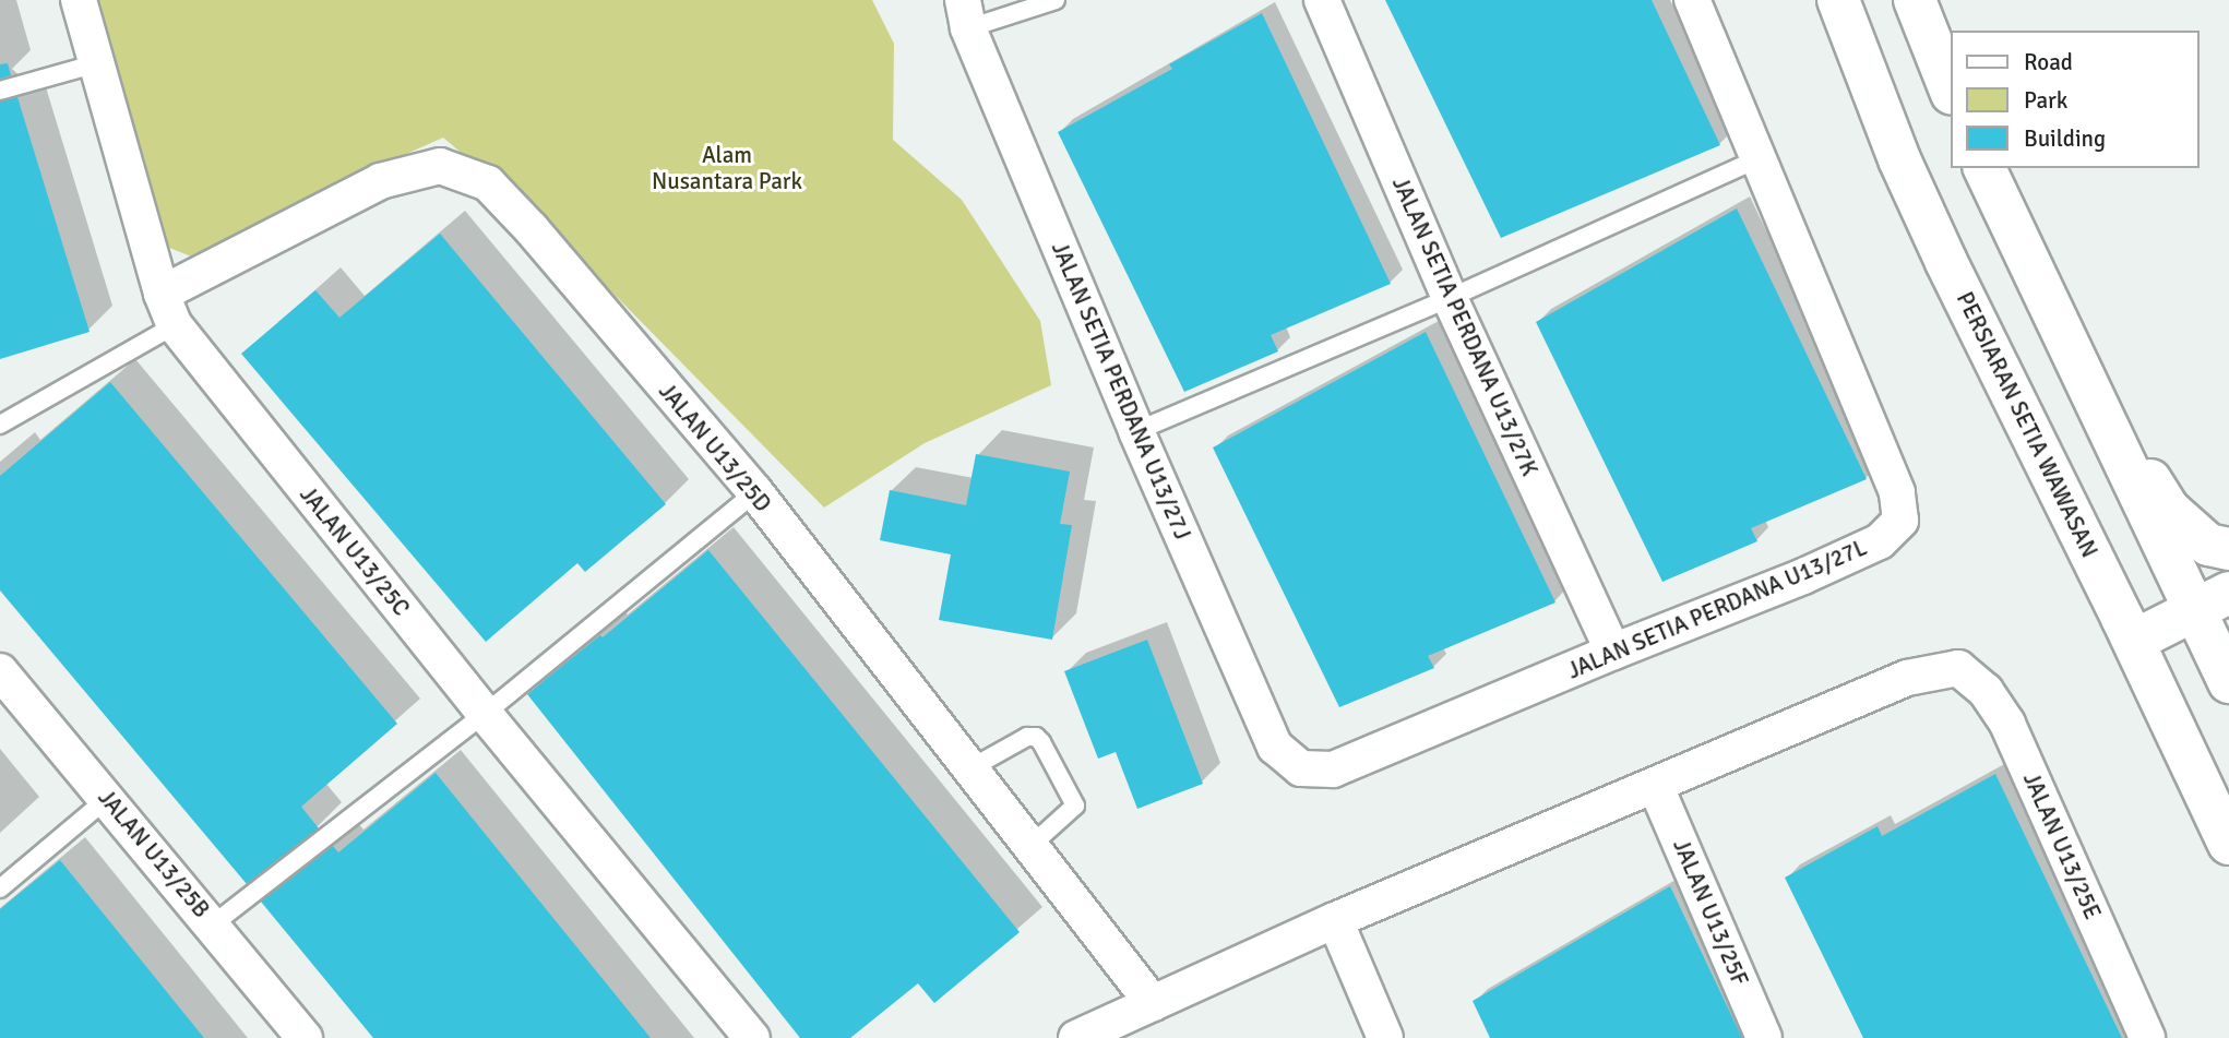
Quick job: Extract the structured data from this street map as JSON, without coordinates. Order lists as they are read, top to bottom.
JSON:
{
  "streets": {
    "street": [
      "JALAN SETIA PERDANA U13/27K",
      "JALAN SETIA PERDANA U13/27J",
      "PERSIARAN SETIA WAWASAN",
      "JALAN U13/25D",
      "JALAN U13/25C",
      "JALAN SETIA PERDANA U13/27L",
      "JALAN U13/25E",
      "JALAN U13/25B",
      "JALAN U13/25F"
    ]
  },
  "crossings": [
    ["JALAN SETIA PERDANA U13/27K", "JALAN SETIA PERDANA U13/27L"],
    ["JALAN SETIA PERDANA U13/27J", "JALAN SETIA PERDANA U13/27L"],
    ["JALAN U13/25D", "JALAN U13/25C"],
    ["JALAN U13/25E", "JALAN U13/25F"]
  ],
  "parks": ["Alam Nusantara Park"],
  "legend": ["Road", "Park", "Building"]
}
